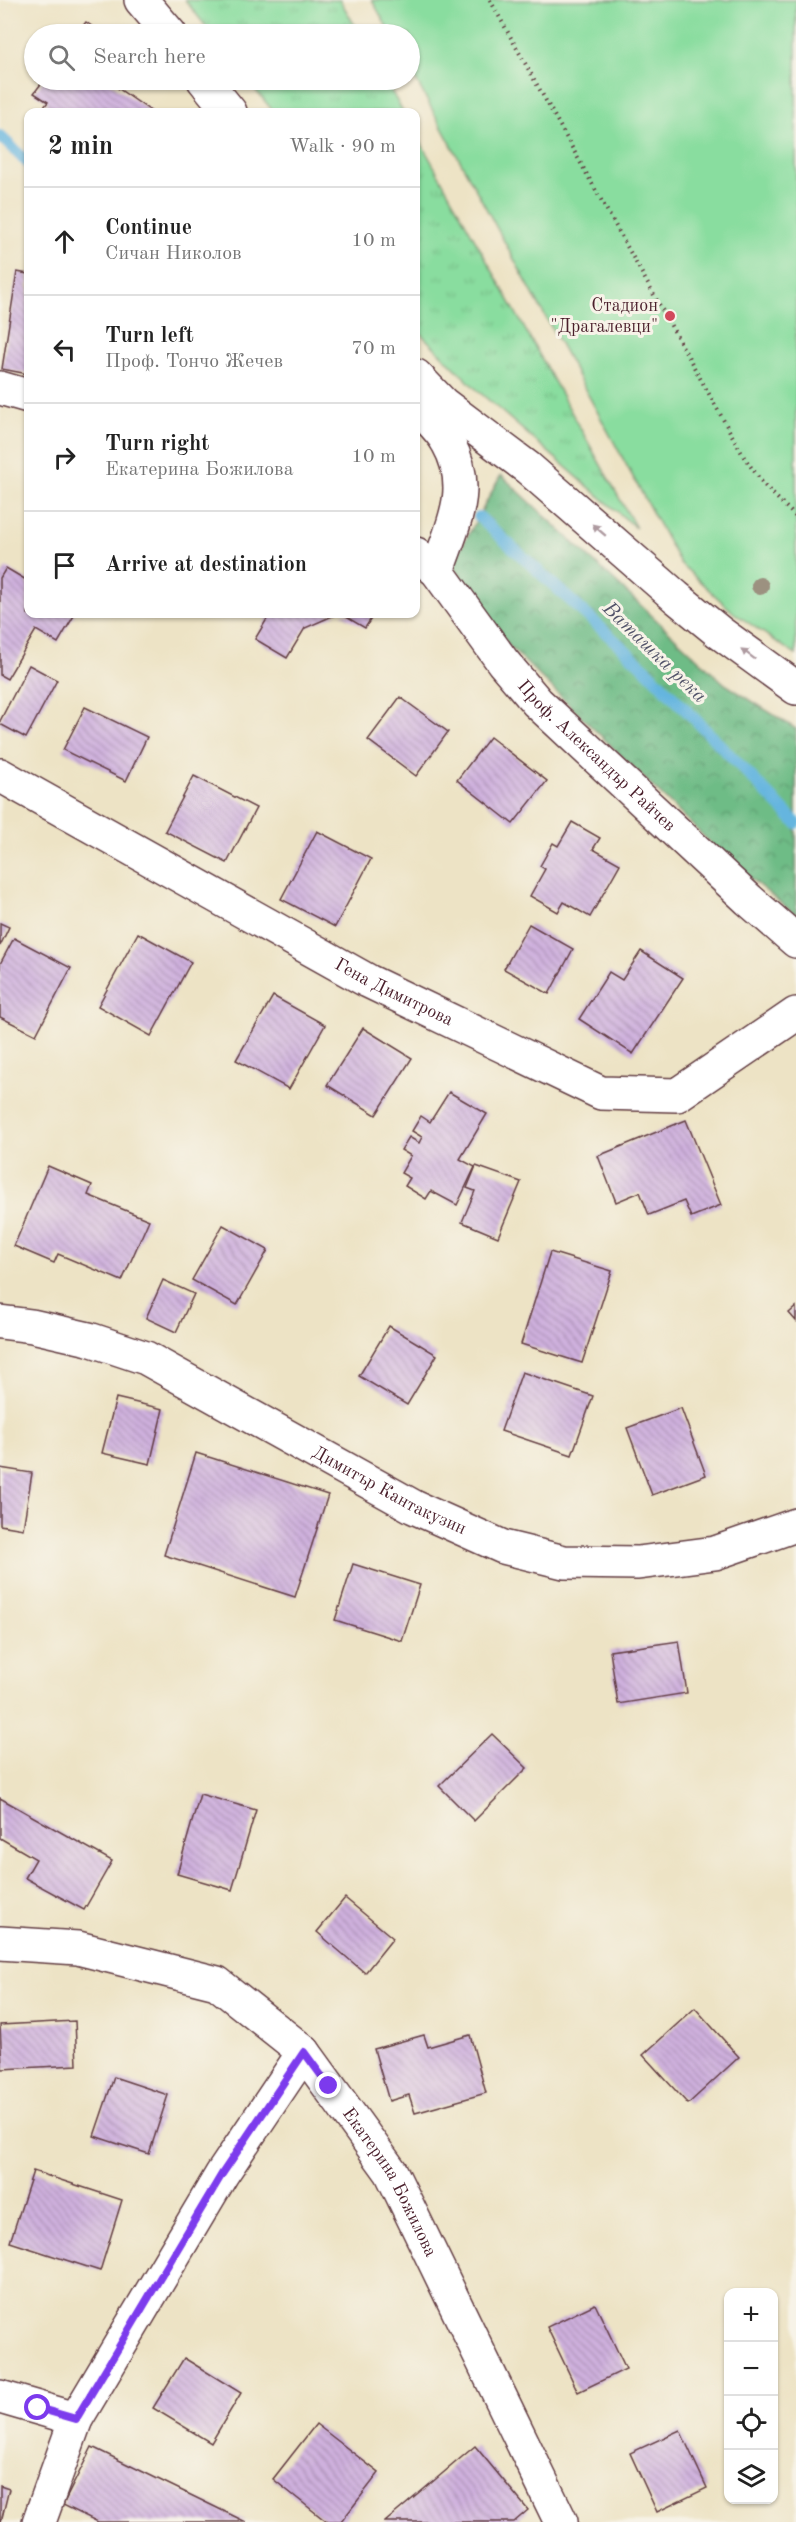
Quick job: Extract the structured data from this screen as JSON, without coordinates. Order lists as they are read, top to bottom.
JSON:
{
  "streets": {
    "street": [
      "Проф. Александър Райчев",
      "Гена Димитрова",
      "Димитър Кантакузин",
      "Екатерина Божилова"
    ]
  },
  "water": ["Ваташка река"],
  "places": ["Стадион \"Драгалевци\""],
  "page": {
    "search": "Search here",
    "heading": ["2 min", "Walk · 90 m"],
    "list": [
      ["Continue", "Сичан Николов", "10 m"],
      ["Turn left", "Проф. Тончо Жечев", "70 m"],
      ["Turn right", "Екатерина Божилова", "10 m"],
      "Arrive at destination"
    ],
    "map_buttons": ["+", "−"]
  }
}
